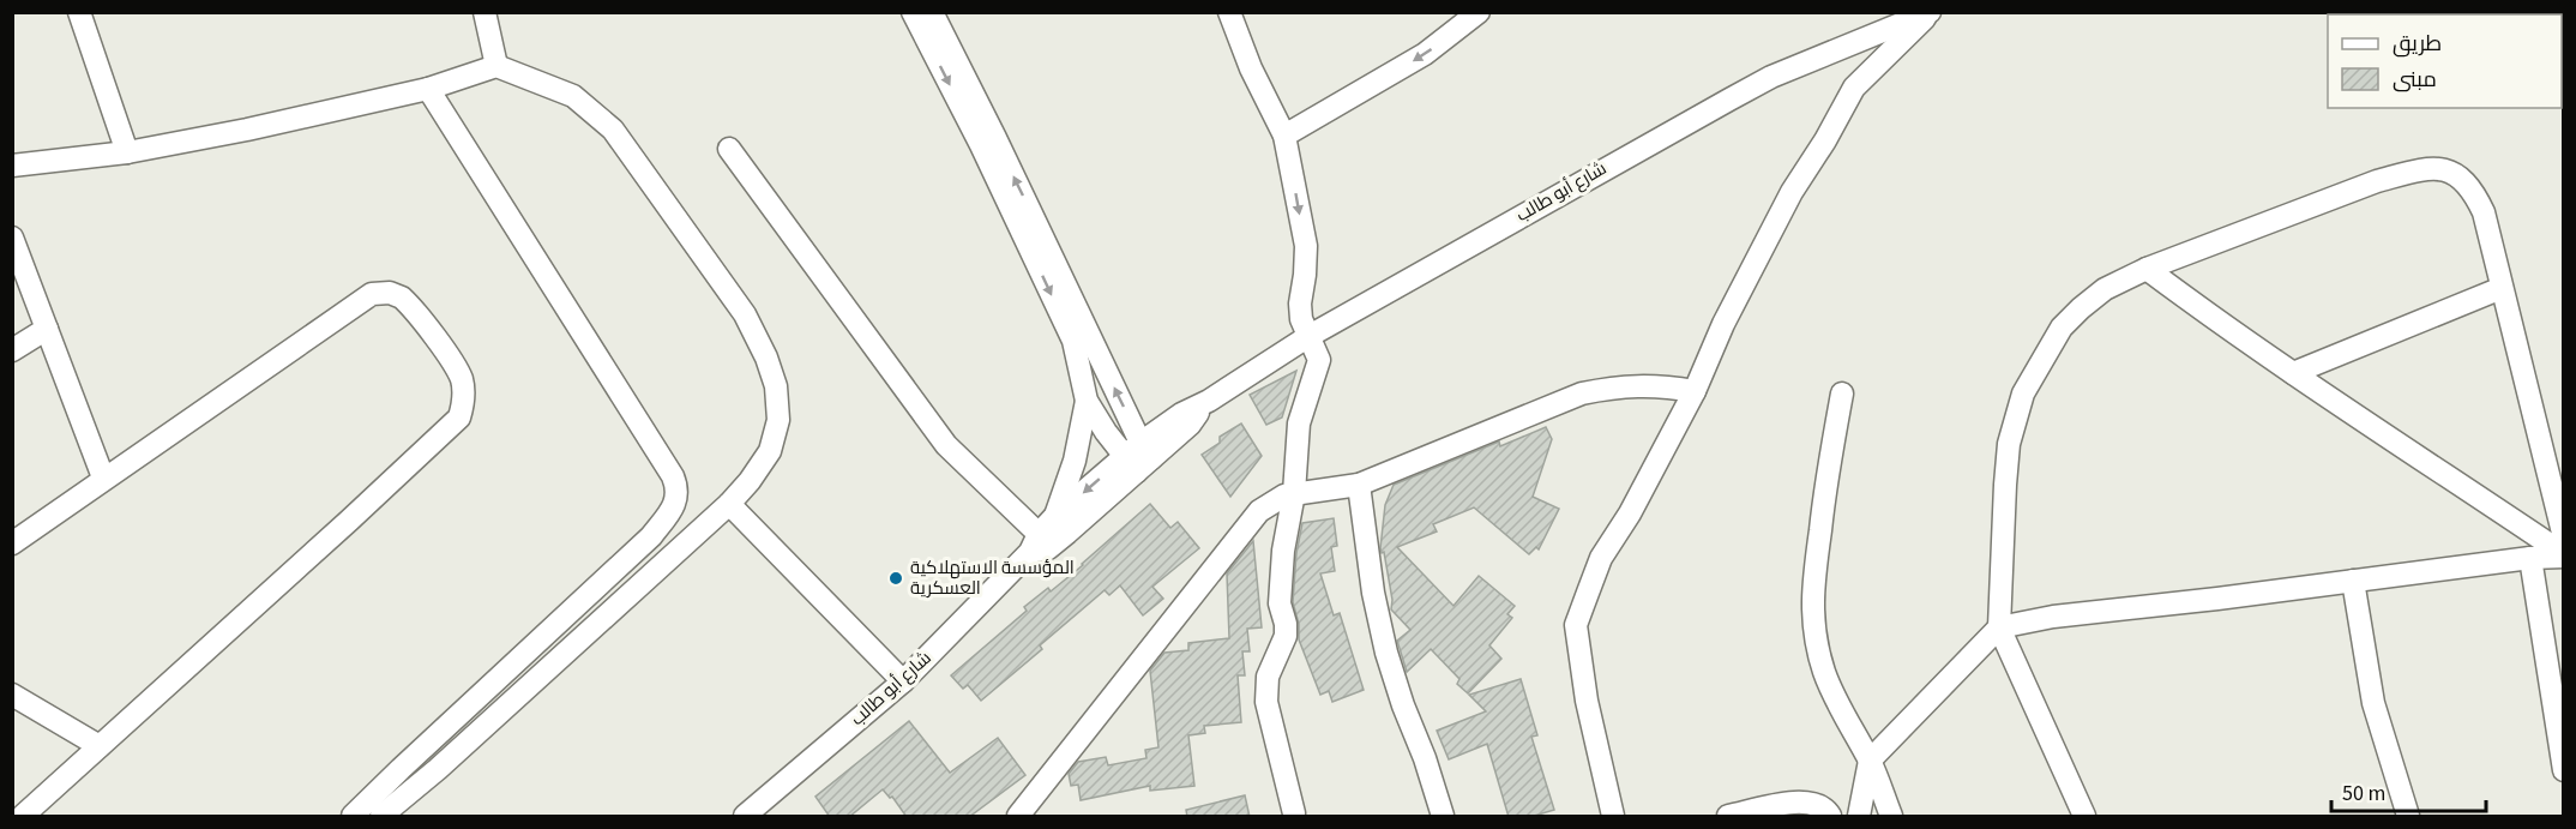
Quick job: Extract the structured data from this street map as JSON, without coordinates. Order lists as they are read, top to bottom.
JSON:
{
  "streets": {
    "street": ["شارع أبو طالب"]
  },
  "places": ["المؤسسة الاستهلاكية العسكرية"],
  "legend": ["طريق", "مبنى"],
  "scale_bar": "50 m"
}
